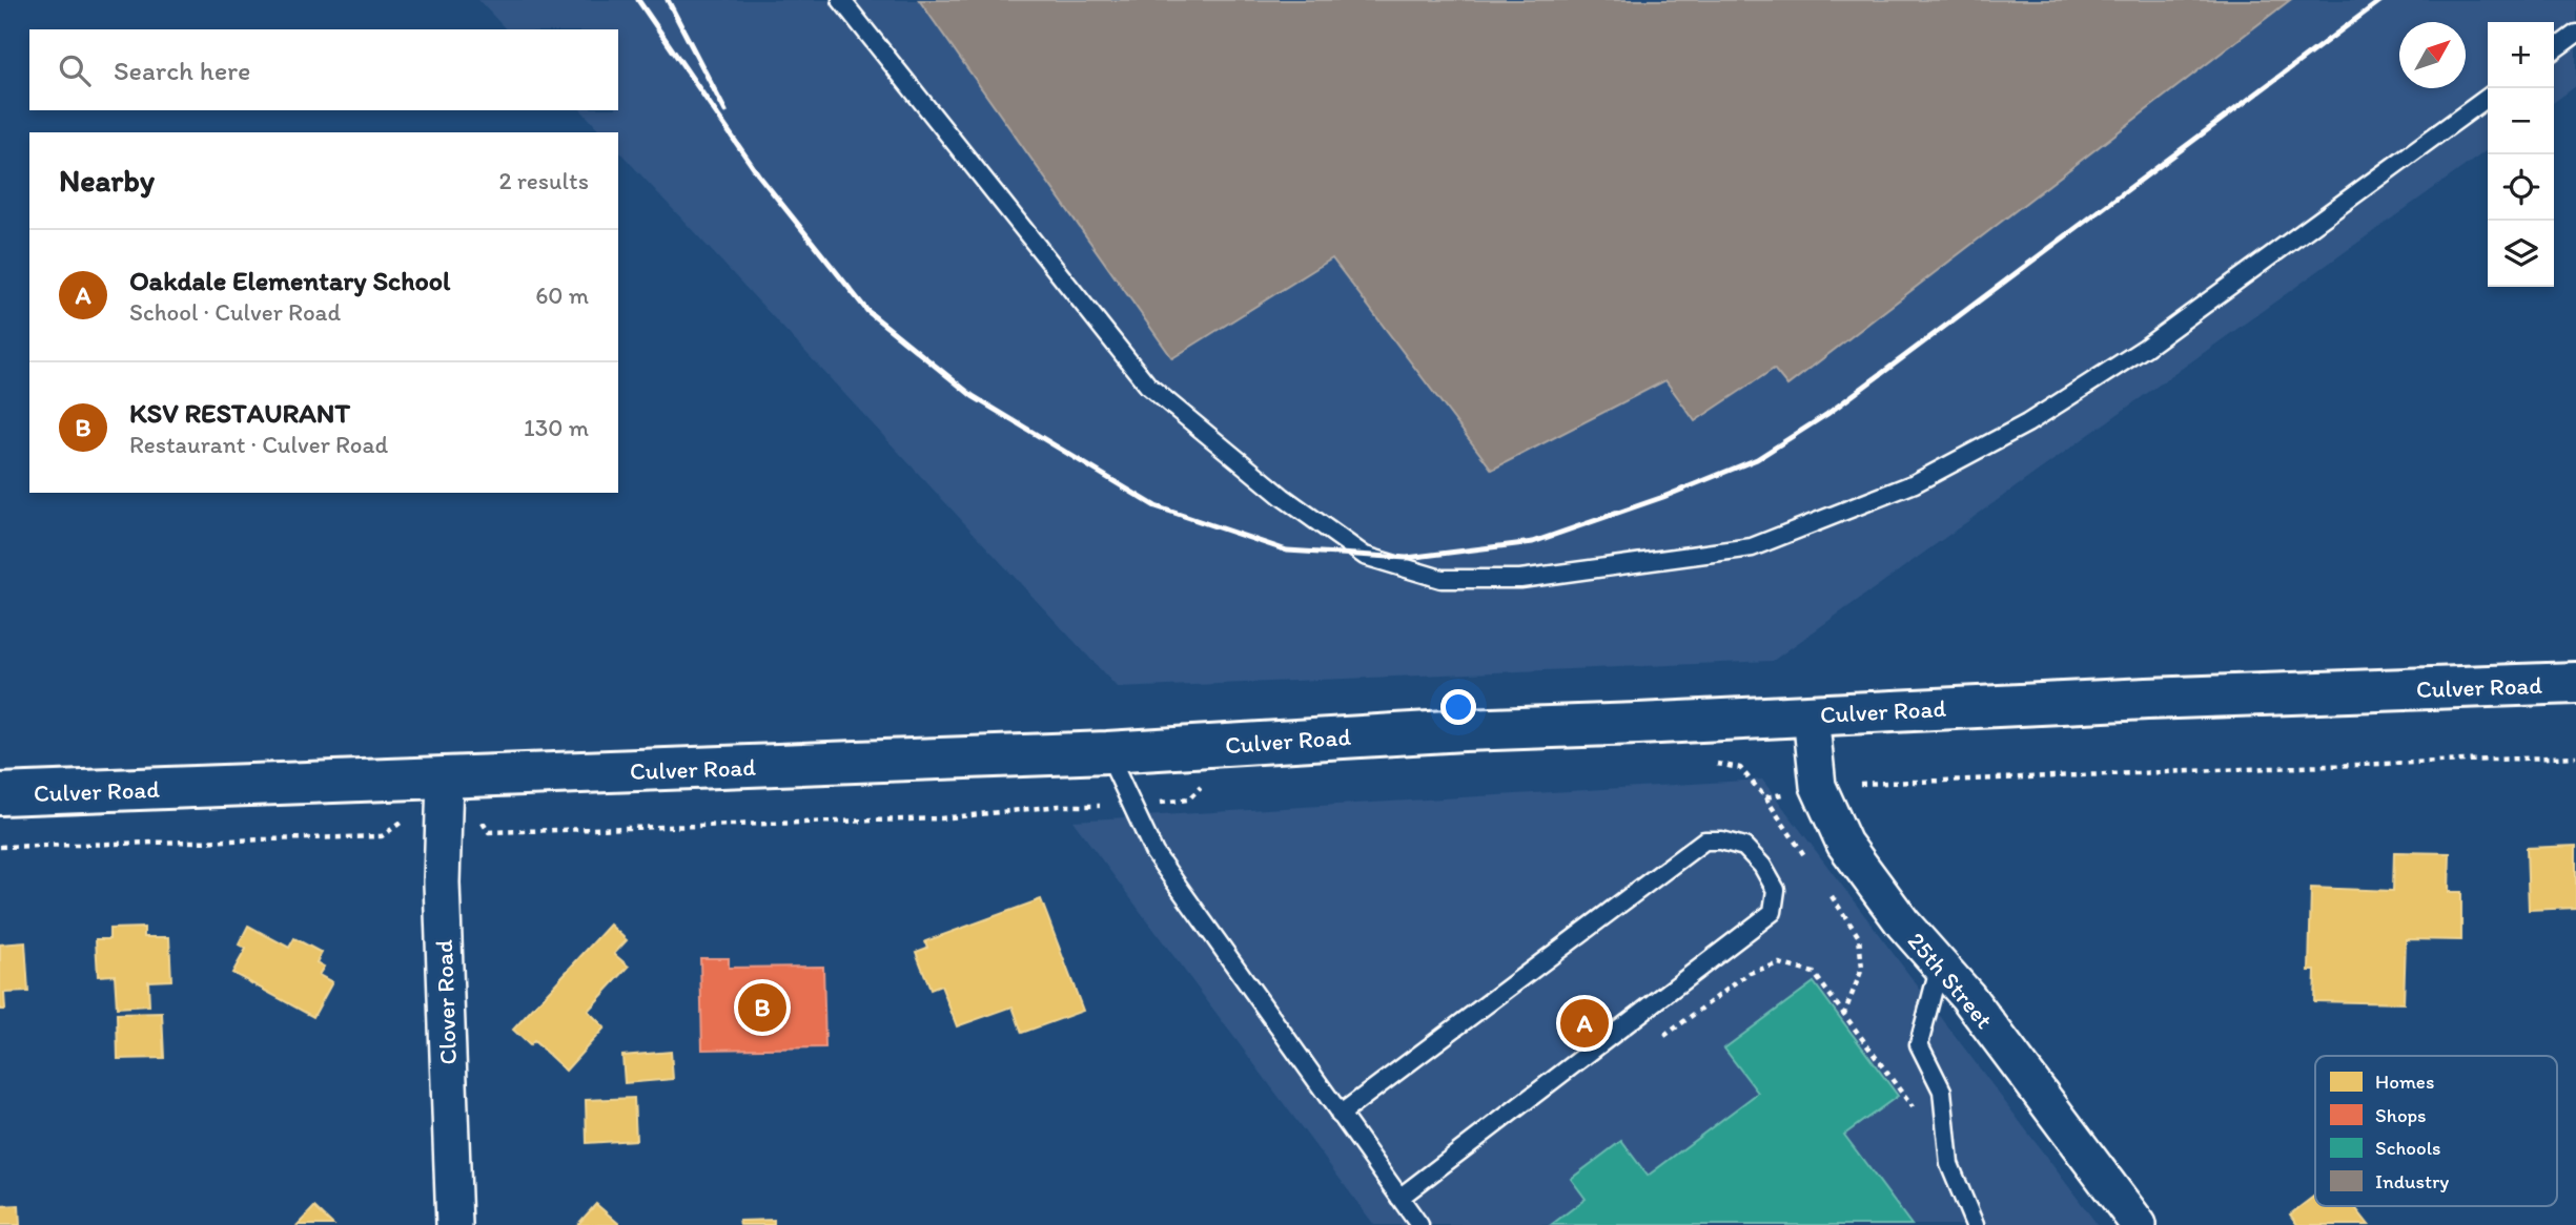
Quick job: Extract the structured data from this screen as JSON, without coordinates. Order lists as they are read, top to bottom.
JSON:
{
  "streets": {
    "main road": ["Culver Road"],
    "street": ["25th Street", "Clover Road"]
  },
  "crossings": [
    ["Culver Road", "25th Street"],
    ["Culver Road", "Clover Road"]
  ],
  "legend": [
    "Homes",
    "Shops",
    "Schools",
    "Industry"
  ],
  "north": "top right",
  "page": {
    "map_buttons": ["+", "−"],
    "search": "Search here",
    "heading": ["Nearby", "2 results"],
    "list": [
      {
        "mark": "A",
        "name": "Oakdale Elementary School",
        "note": "School · Culver Road",
        "value": "60 m"
      },
      {
        "mark": "B",
        "name": "KSV RESTAURANT",
        "note": "Restaurant · Culver Road",
        "value": "130 m"
      }
    ],
    "pins": ["B", "A"]
  }
}
